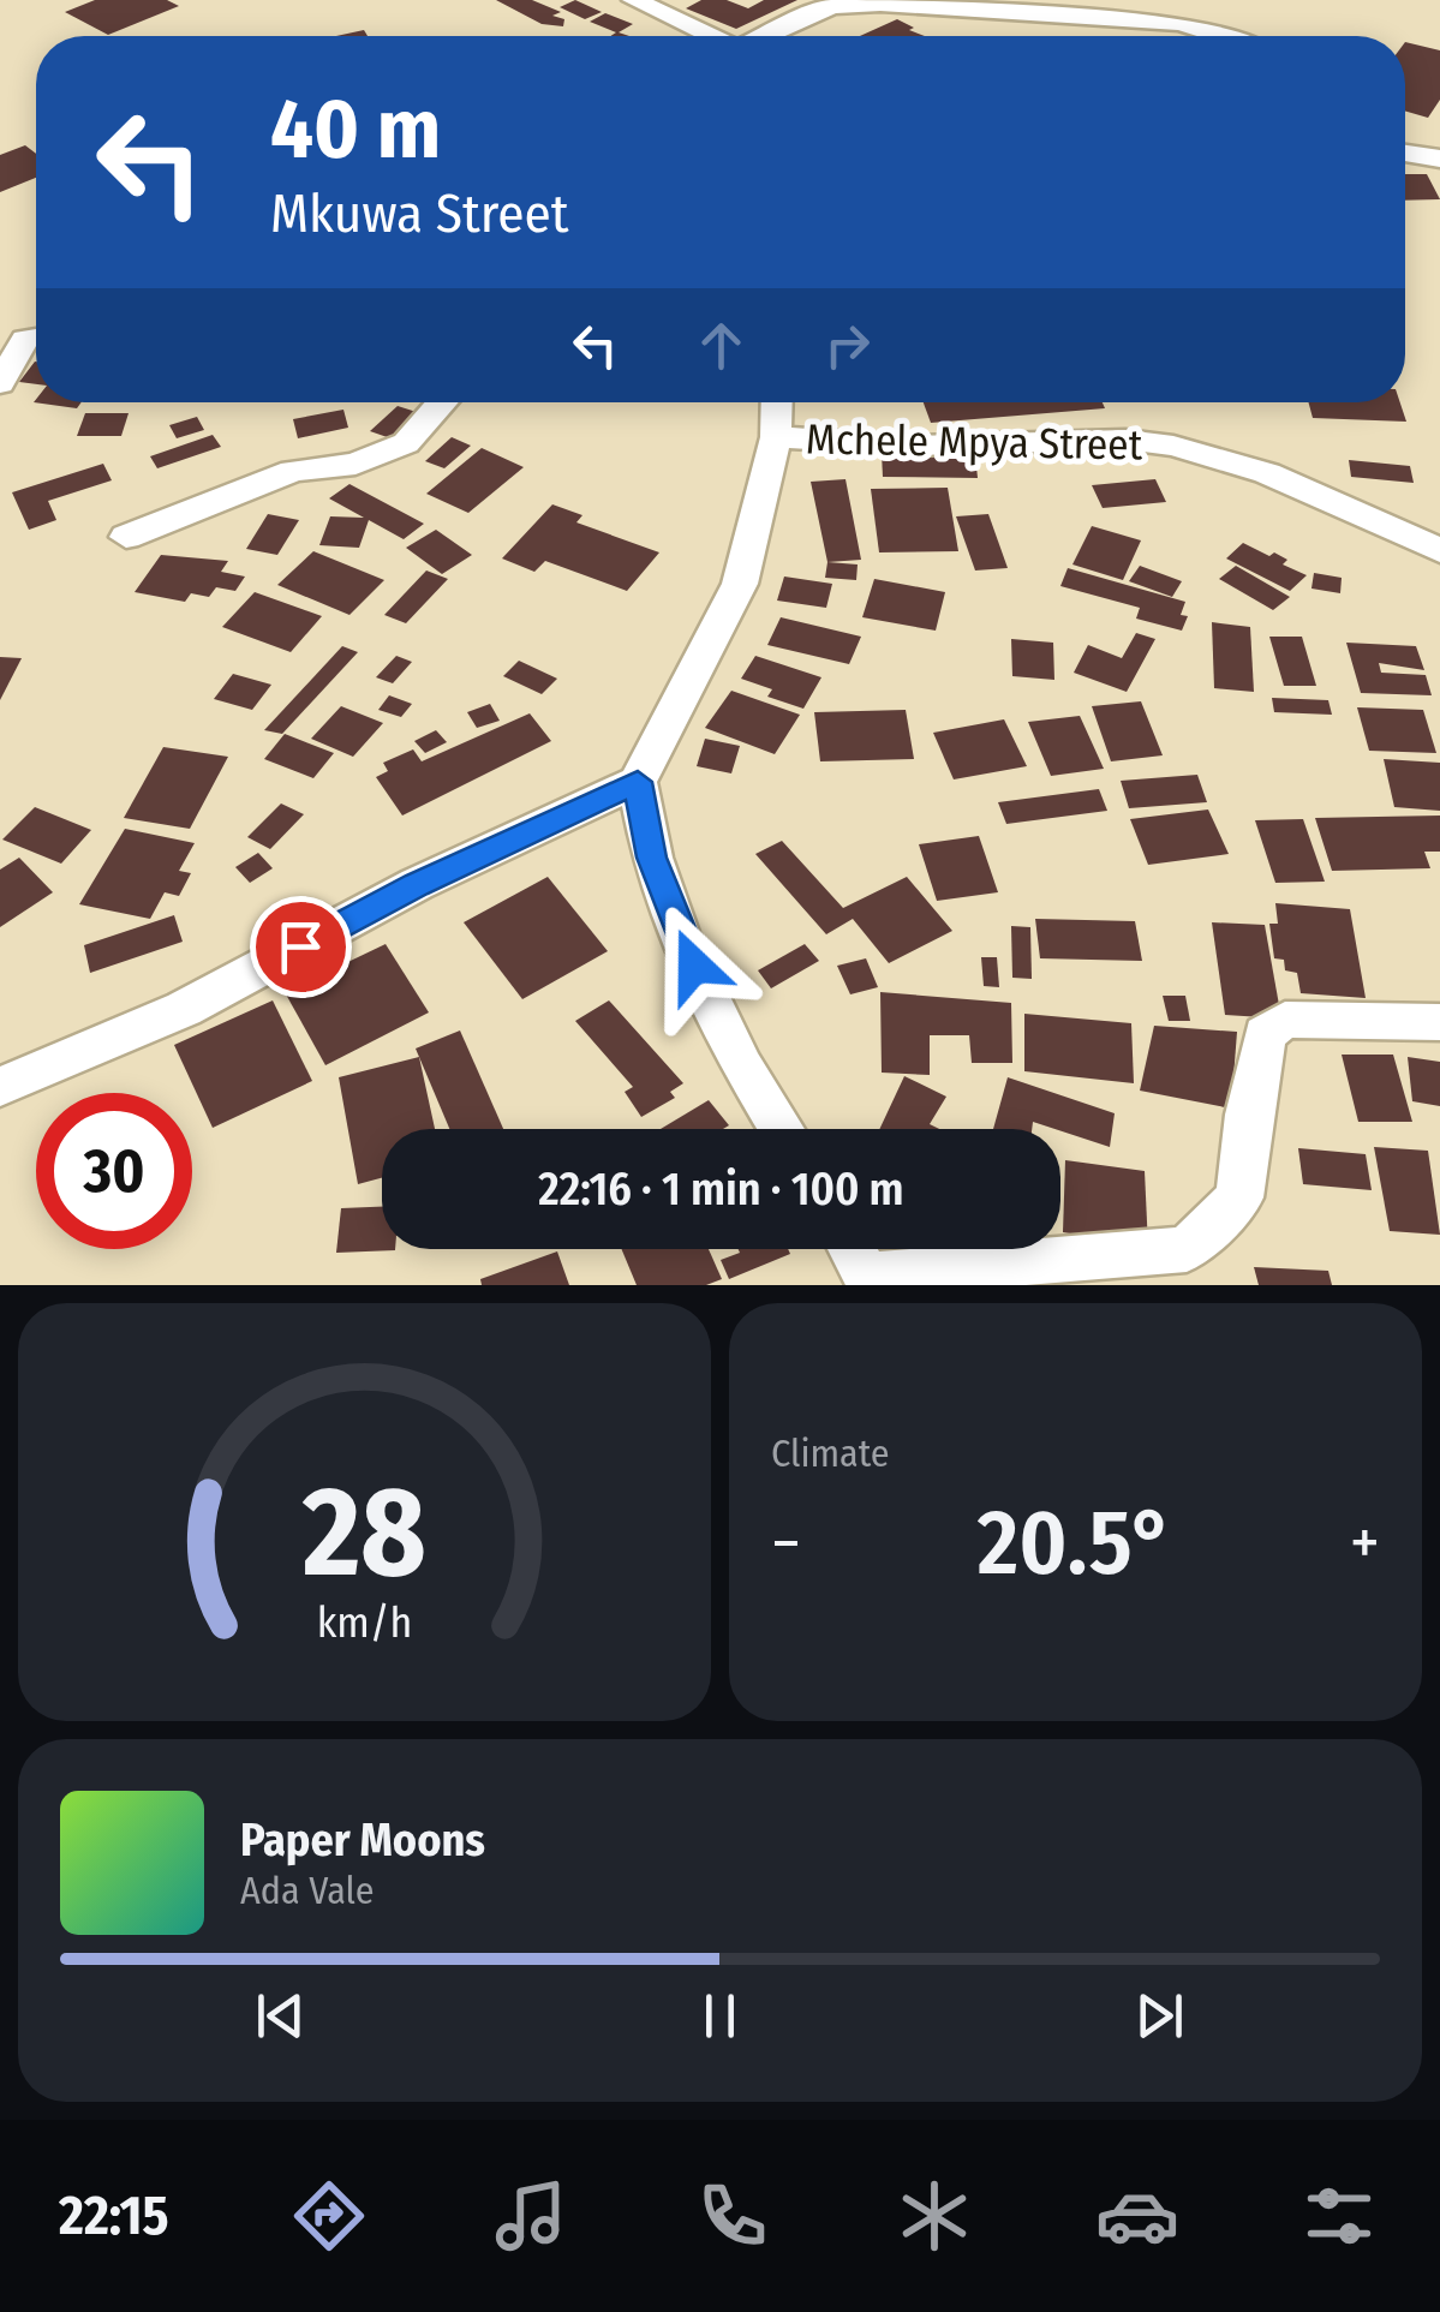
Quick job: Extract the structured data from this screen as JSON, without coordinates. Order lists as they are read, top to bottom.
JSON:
{
  "streets": {
    "street": ["Mchele Mpya Street"]
  },
  "page": {
    "turn": ["40 m", "Mkuwa Street"],
    "limit": "30",
    "trip": "22:16 · 1 min · 100 m",
    "tile": "Climate",
    "heat": ["−", "20.5°", "+"],
    "song": ["Paper Moons", "Ada Vale"],
    "tabs": "22:15",
    "gauge": ["28", "km/h"]
  }
}
